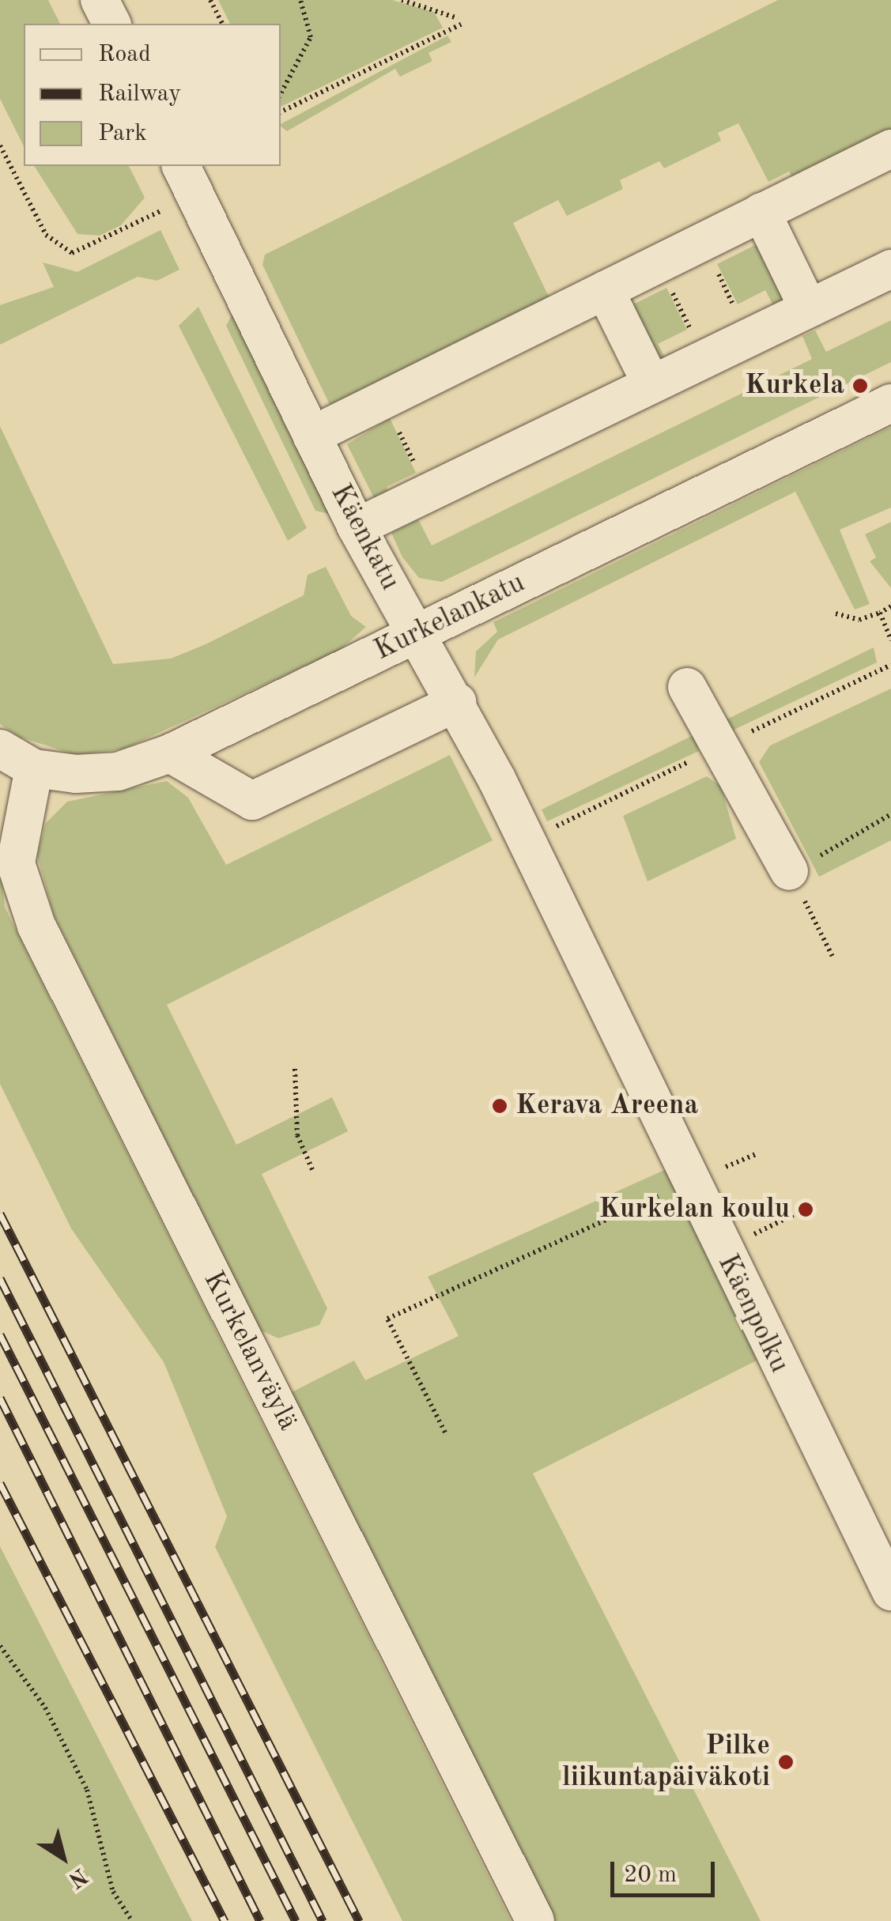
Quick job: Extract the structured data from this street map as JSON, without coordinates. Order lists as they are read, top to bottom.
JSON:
{
  "streets": {
    "street": [
      "Käenkatu",
      "Kurkelankatu",
      "Käenpolku",
      "Kurkelanväylä"
    ]
  },
  "crossings": [
    ["Käenkatu", "Kurkelankatu"],
    ["Käenkatu", "Käenpolku"],
    ["Kurkelankatu", "Kurkelanväylä"]
  ],
  "places": [
    "Kurkela",
    "Kerava Areena",
    "Kurkelan koulu",
    "Pilke liikuntapäiväkoti"
  ],
  "legend": ["Road", "Railway", "Park"],
  "scale_bar": "20 m",
  "north": "bottom right"
}
